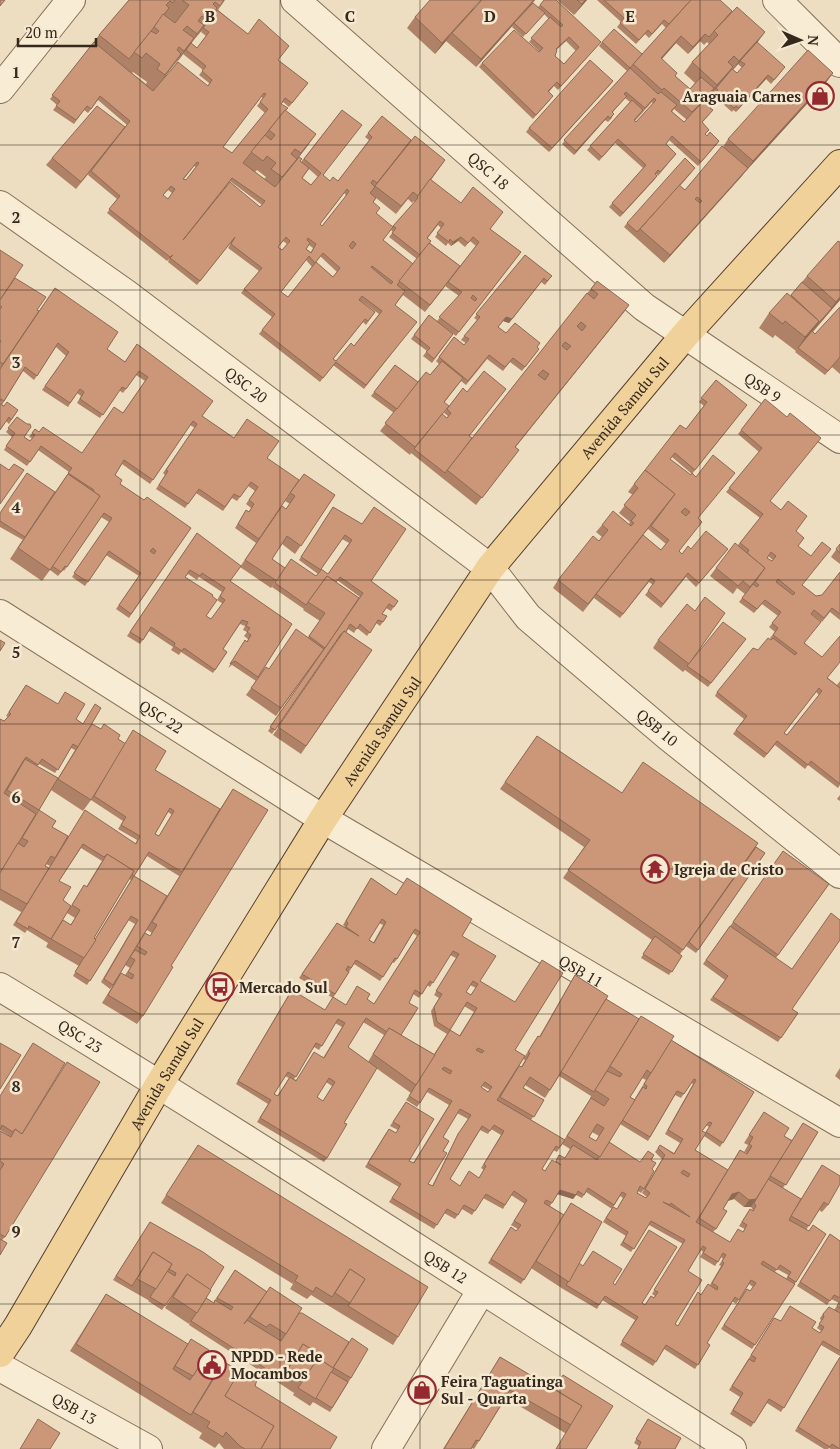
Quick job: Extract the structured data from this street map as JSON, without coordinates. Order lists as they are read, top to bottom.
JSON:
{
  "streets": {
    "main road": ["Avenida Samdu Sul"],
    "street": [
      "QSC 18",
      "QSC 20",
      "QSB 9",
      "QSC 22",
      "QSB 10",
      "QSB 11",
      "QSC 23",
      "QSB 12",
      "QSB 13"
    ]
  },
  "crossings": [
    ["QSC 18", "QSB 9"],
    ["QSC 18", "Avenida Samdu Sul"],
    ["QSC 20", "Avenida Samdu Sul"],
    ["QSC 20", "QSB 10"],
    ["QSB 9", "Avenida Samdu Sul"],
    ["Avenida Samdu Sul", "QSC 22"],
    ["Avenida Samdu Sul", "QSB 10"],
    ["Avenida Samdu Sul", "QSB 11"],
    ["Avenida Samdu Sul", "QSC 23"],
    ["Avenida Samdu Sul", "QSB 12"],
    ["QSC 22", "QSB 11"],
    ["QSC 23", "QSB 12"]
  ],
  "places": {
    "shop": ["Araguaia Carnes", "Feira Taguatinga Sul - Quarta"],
    "temple": ["Igreja de Cristo"],
    "bus stop": ["Mercado Sul"],
    "public building": ["NPDD - Rede Mocambos"]
  },
  "scale_bar": "20 m",
  "north": "right",
  "grid": {
    "columns": [
      "B",
      "C",
      "D",
      "E"
    ],
    "rows": [
      "1",
      "2",
      "3",
      "4",
      "5",
      "6",
      "7",
      "8",
      "9"
    ]
  }
}
